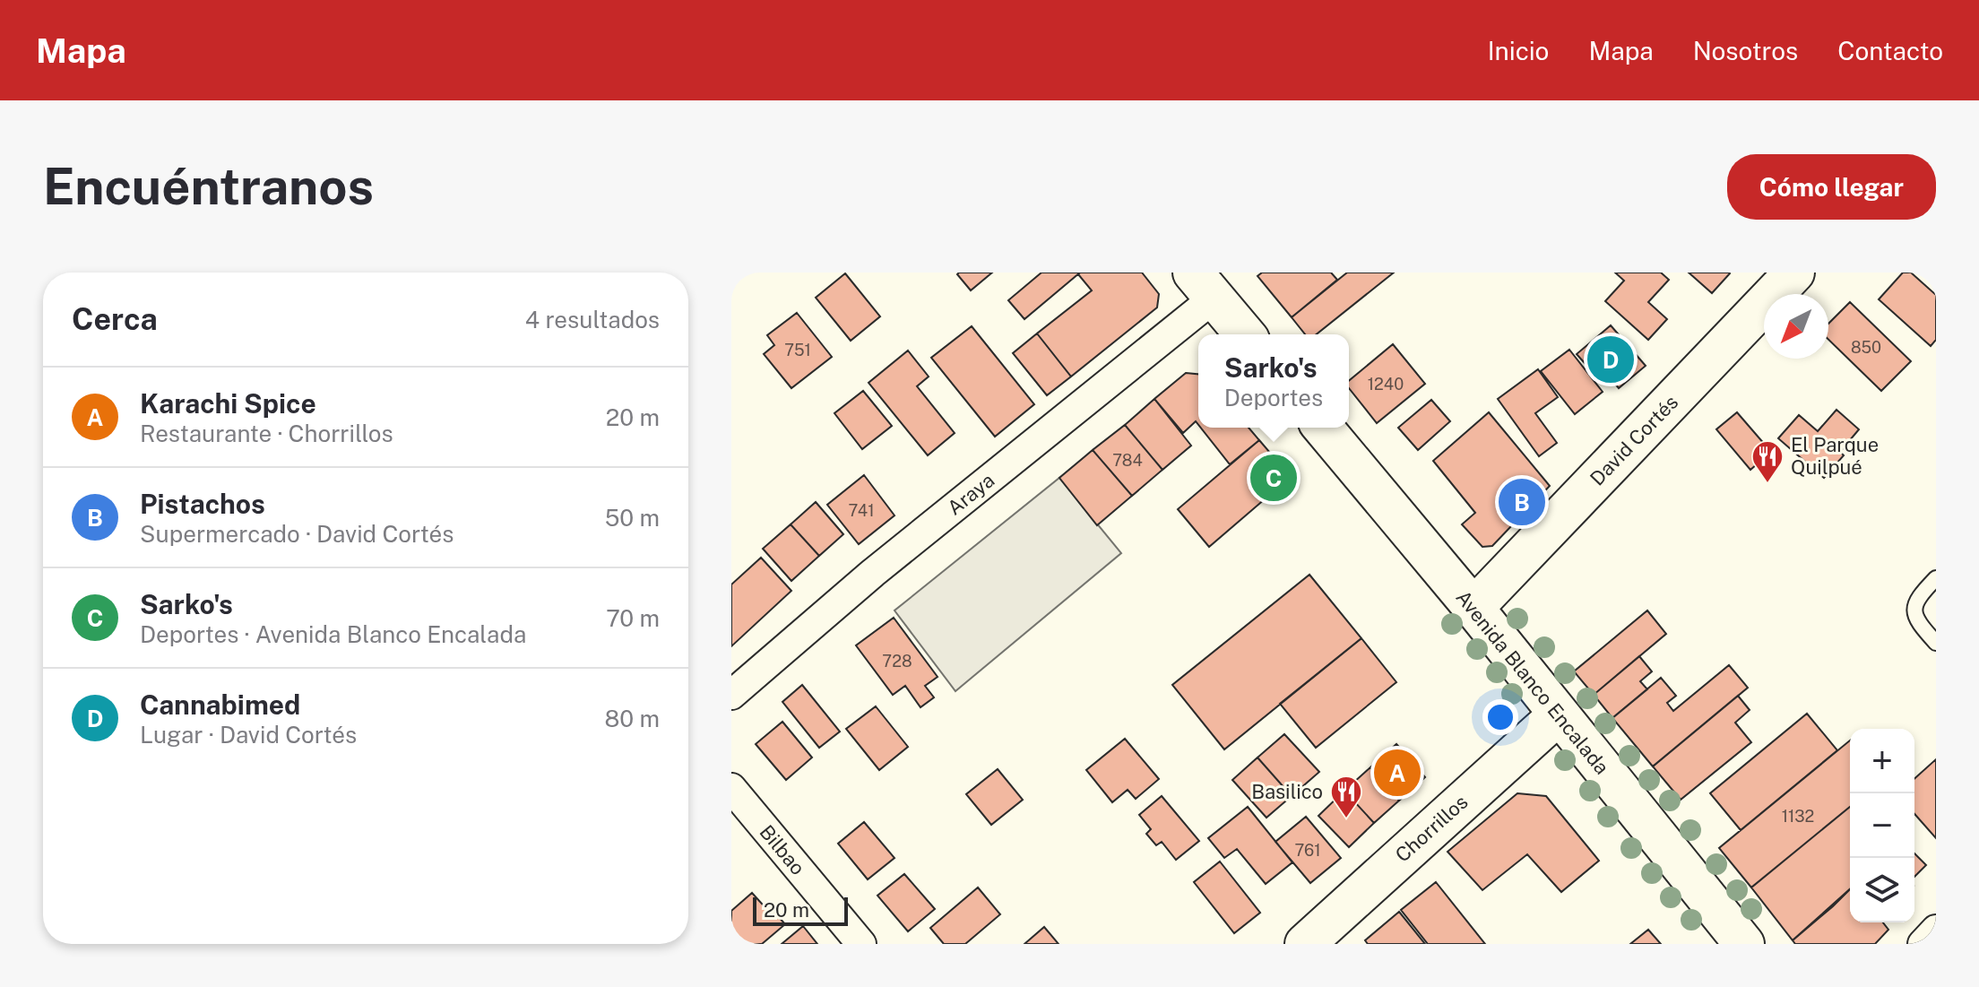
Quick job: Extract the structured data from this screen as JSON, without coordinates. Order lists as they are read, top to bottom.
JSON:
{
  "streets": {
    "street": [
      "David Cortés",
      "Araya",
      "Avenida Blanco Encalada",
      "Chorrillos",
      "Bilbao"
    ]
  },
  "crossings": [
    ["David Cortés", "Avenida Blanco Encalada"],
    ["Avenida Blanco Encalada", "Chorrillos"]
  ],
  "places": {
    "restaurant": ["El Parque Quilpué", "Basilico"]
  },
  "house_numbers": [
    "850",
    "751",
    "1240",
    "784",
    "741",
    "728",
    "1132",
    "761"
  ],
  "scale_bar": "20 m",
  "north": "bottom left",
  "page": {
    "header": "Mapa",
    "nav": [
      "Inicio",
      "Mapa",
      "Nosotros",
      "Contacto"
    ],
    "buttons": "Cómo llegar",
    "title": "Encuéntranos",
    "heading": ["Cerca", "4 resultados"],
    "pins": [
      "D",
      "C",
      "B",
      "A"
    ],
    "popup": ["Sarko's", "Deportes"],
    "list": [
      {
        "mark": "A",
        "name": "Karachi Spice",
        "note": "Restaurante · Chorrillos",
        "value": "20 m"
      },
      {
        "mark": "B",
        "name": "Pistachos",
        "note": "Supermercado · David Cortés",
        "value": "50 m"
      },
      {
        "mark": "C",
        "name": "Sarko's",
        "note": "Deportes · Avenida Blanco Encalada",
        "value": "70 m"
      },
      {
        "mark": "D",
        "name": "Cannabimed",
        "note": "Lugar · David Cortés",
        "value": "80 m"
      }
    ],
    "map_buttons": ["+", "−"],
    "scale": "20 m"
  }
}
